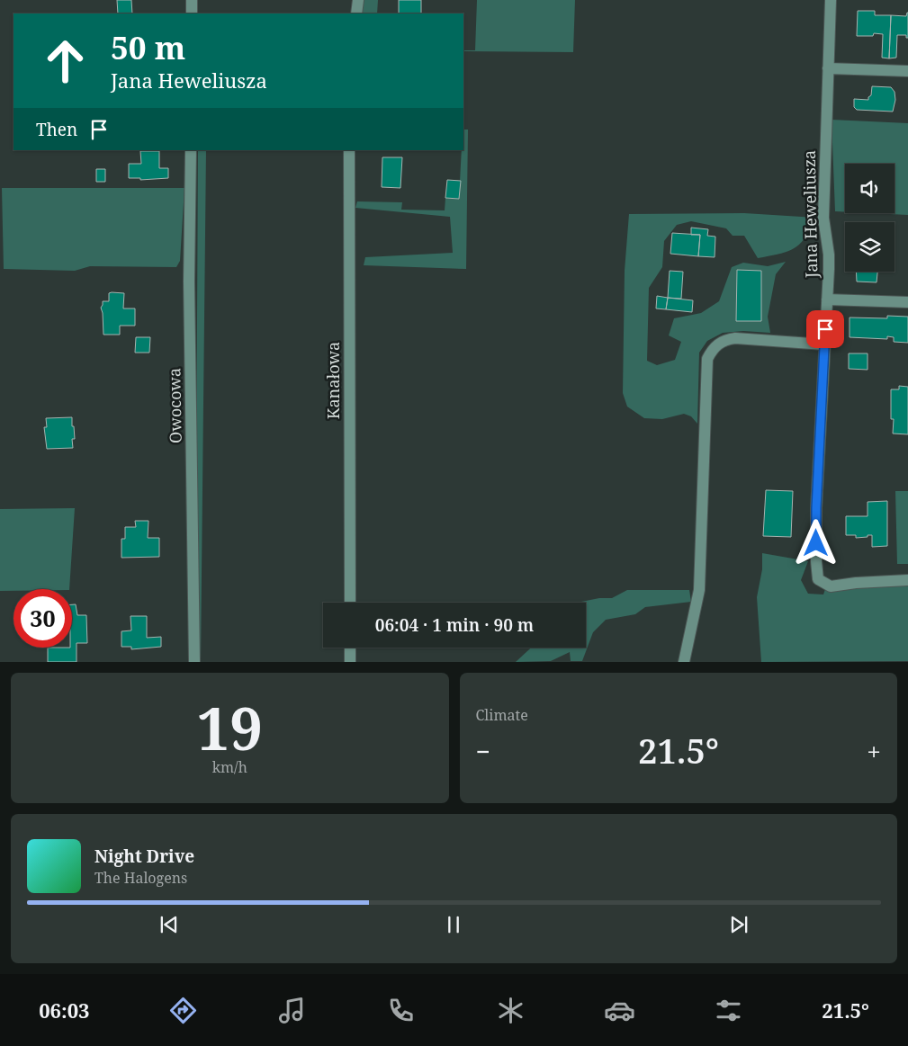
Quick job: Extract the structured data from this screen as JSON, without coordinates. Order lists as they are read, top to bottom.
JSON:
{
  "streets": {
    "street": ["Jana Heweliusza", "Kanałowa", "Owocowa"]
  },
  "page": {
    "turn": ["50 m", "Jana Heweliusza"],
    "then": "Then",
    "limit": "30",
    "trip": "06:04 · 1 min · 90 m",
    "tile": [
      ["19", "km/h"],
      "Climate"
    ],
    "heat": ["−", "21.5°", "+"],
    "song": ["Night Drive", "The Halogens"],
    "tabs": ["06:03", "21.5°"]
  }
}
